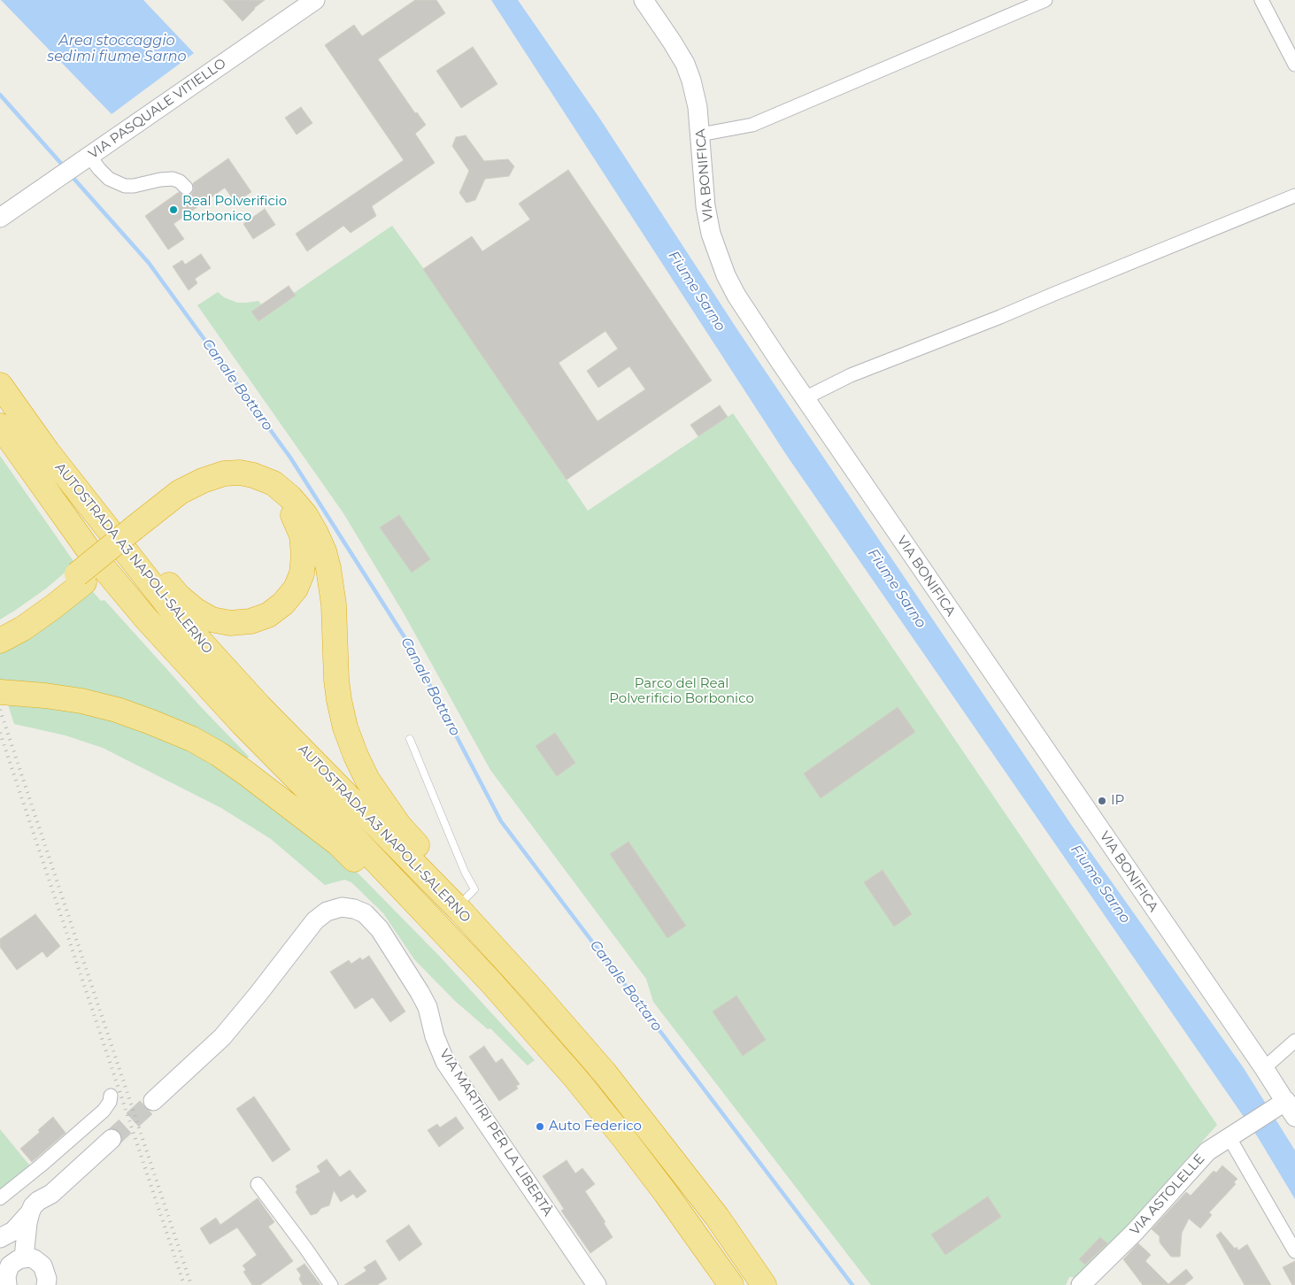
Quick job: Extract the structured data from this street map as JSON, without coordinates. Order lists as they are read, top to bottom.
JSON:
{
  "streets": {
    "highway": ["AUTOSTRADA A3 NAPOLI-SALERNO"],
    "street": [
      "VIA PASQUALE VITIELLO",
      "VIA BONIFICA",
      "VIA MARTIRI PER LA LIBERTÀ",
      "VIA ASTOLELLE"
    ]
  },
  "crossings": [
    ["VIA BONIFICA", "VIA ASTOLELLE"]
  ],
  "water": ["Area stoccaggio sedimi fiume Sarno", "Fiume Sarno", "Canale Bottaro"],
  "parks": ["Parco del Real Polverificio Borbonico"],
  "places": ["Real Polverificio Borbonico", "IP", "Auto Federico"]
}
